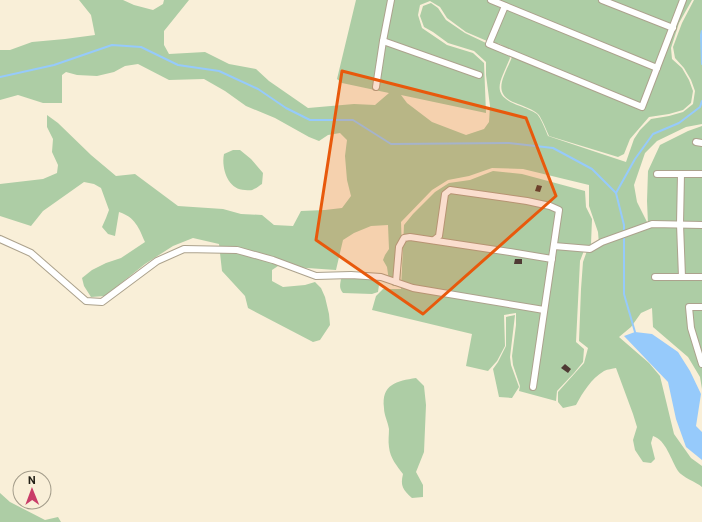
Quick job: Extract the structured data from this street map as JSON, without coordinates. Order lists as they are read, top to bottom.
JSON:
{
  "north": "top"
}
